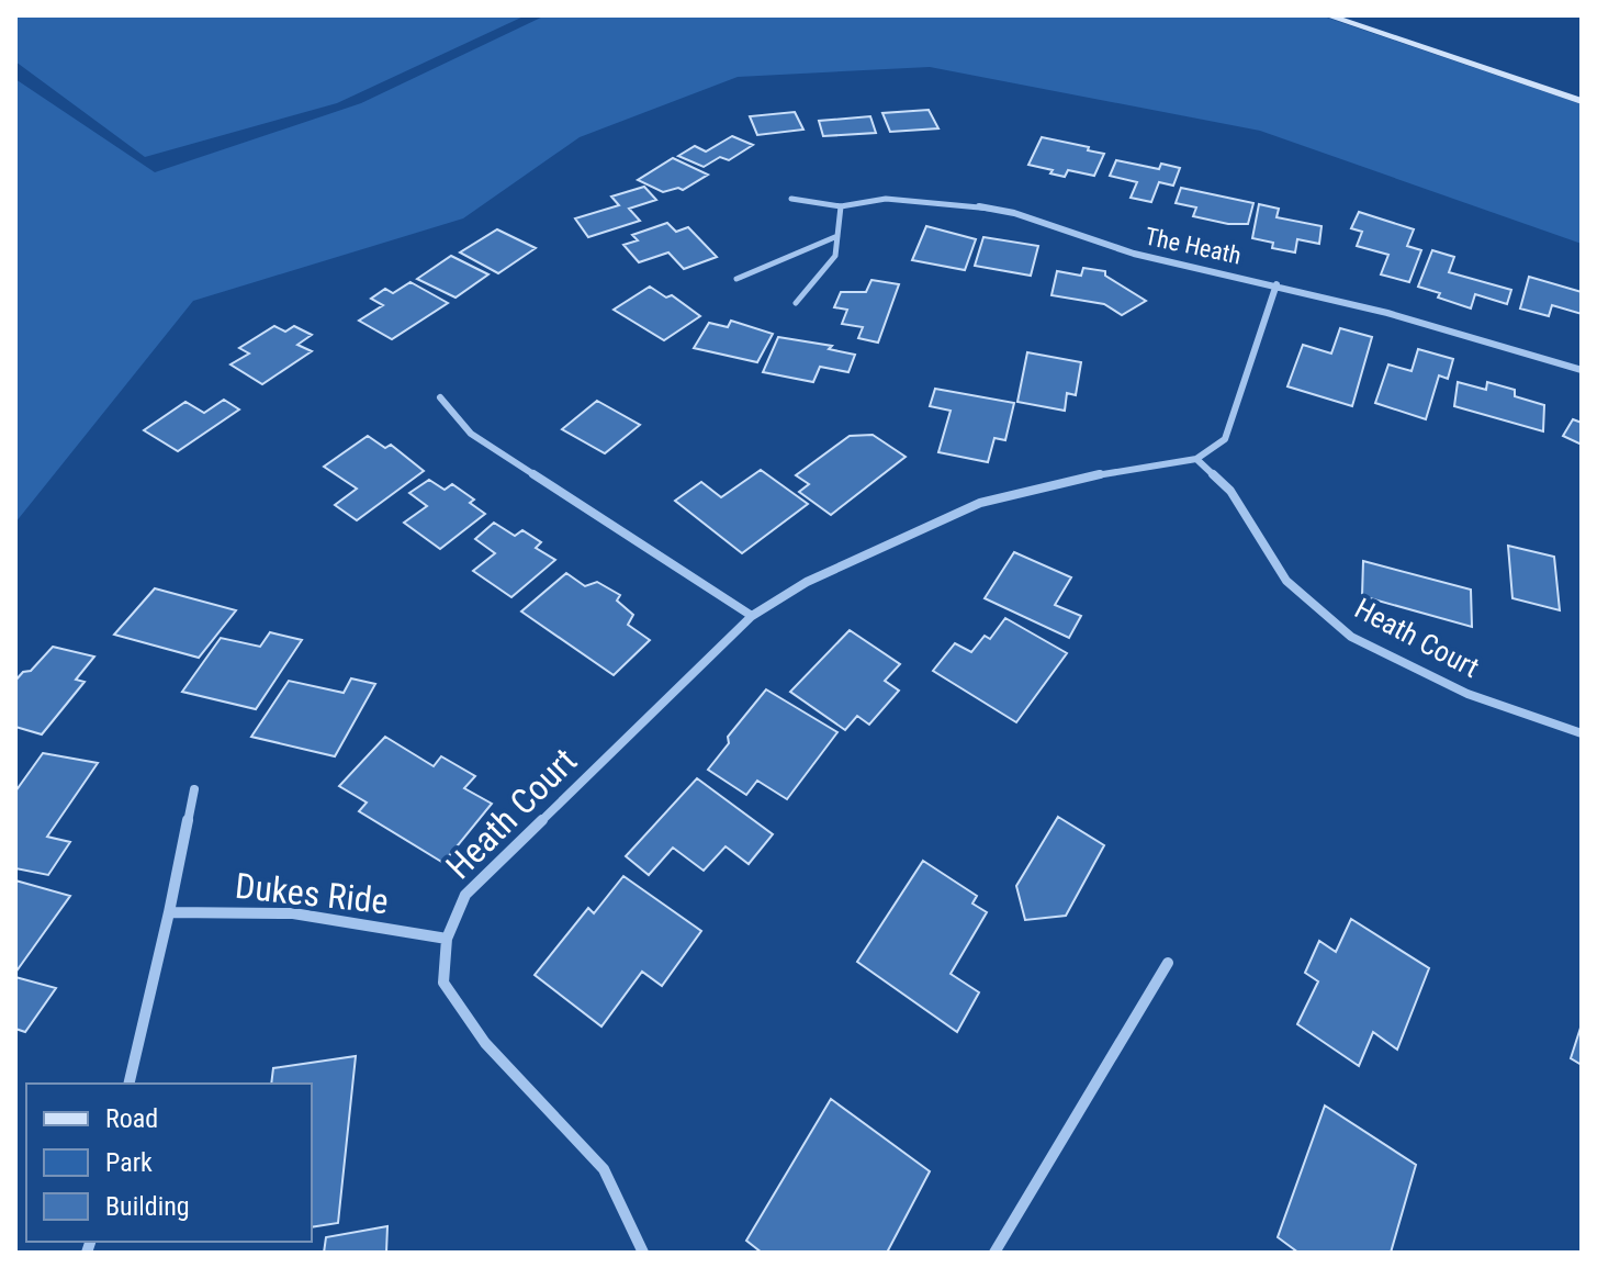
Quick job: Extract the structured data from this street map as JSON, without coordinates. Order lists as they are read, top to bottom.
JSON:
{
  "streets": {
    "street": ["The Heath", "Heath Court", "Dukes Ride"]
  },
  "crossings": [
    ["Heath Court", "Dukes Ride"]
  ],
  "legend": ["Road", "Park", "Building"]
}
